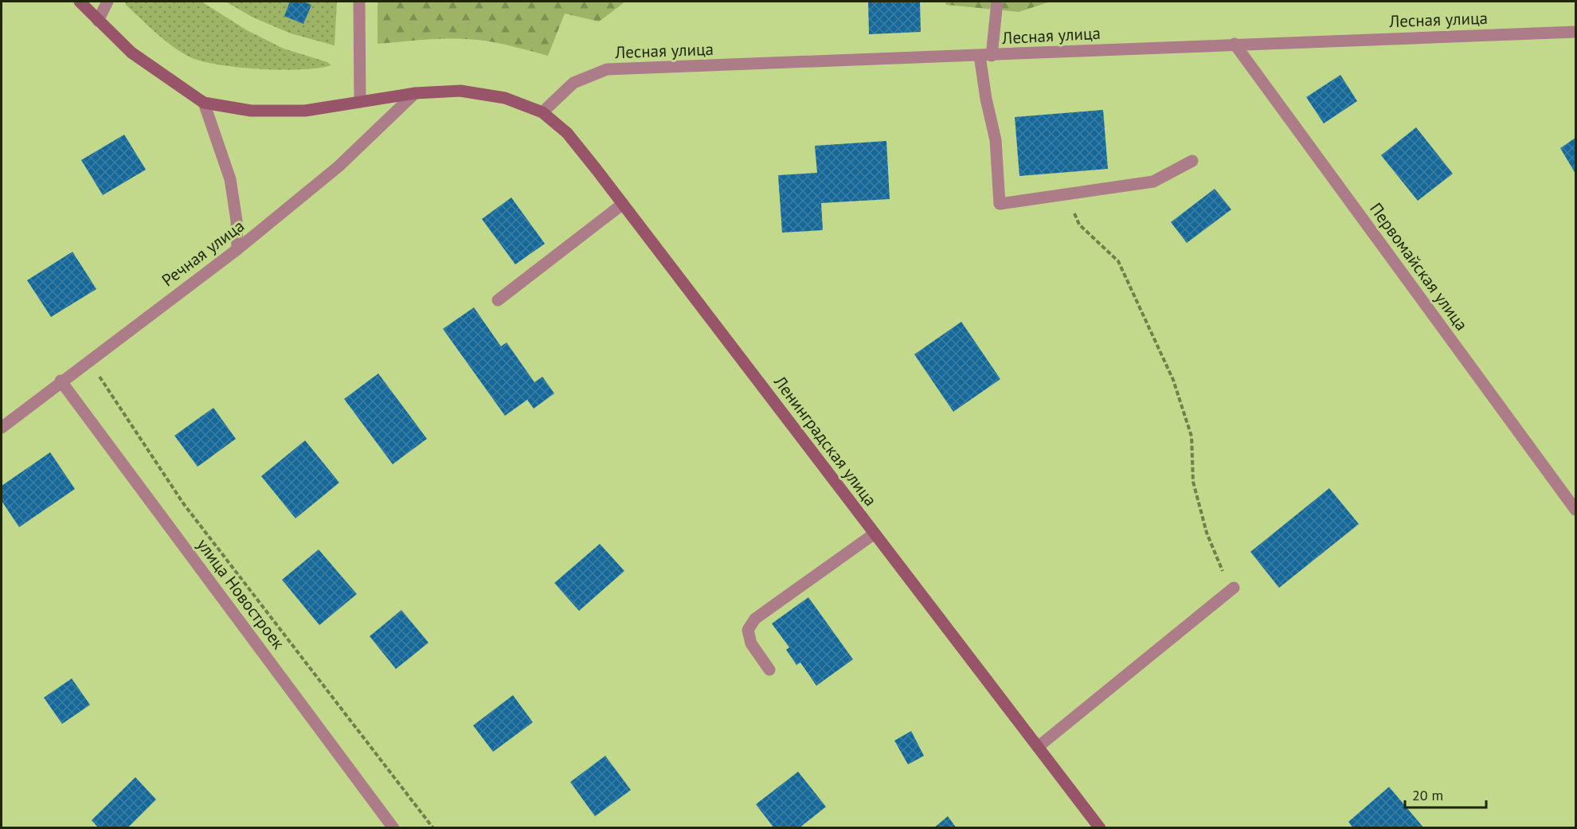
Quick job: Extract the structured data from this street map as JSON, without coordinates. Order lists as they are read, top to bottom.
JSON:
{
  "streets": {
    "main road": ["Ленинградская улица"],
    "street": [
      "Лесная улица",
      "Речная улица",
      "Первомайская улица",
      "улица Новостроек"
    ]
  },
  "crossings": [
    ["Лесная улица", "Первомайская улица"],
    ["Лесная улица", "Ленинградская улица"],
    ["Речная улица", "Ленинградская улица"],
    ["Речная улица", "улица Новостроек"]
  ],
  "scale_bar": "20 m"
}
